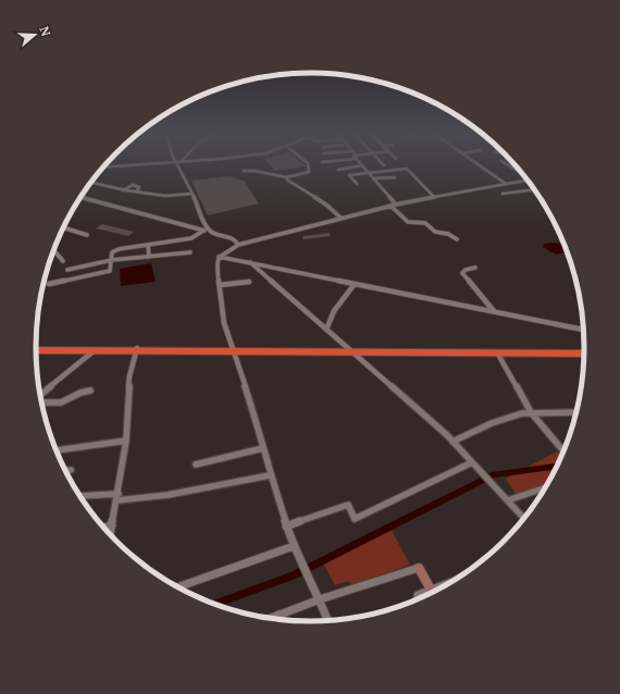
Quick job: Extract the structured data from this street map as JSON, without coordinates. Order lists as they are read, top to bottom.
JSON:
{
  "north": "right"
}
